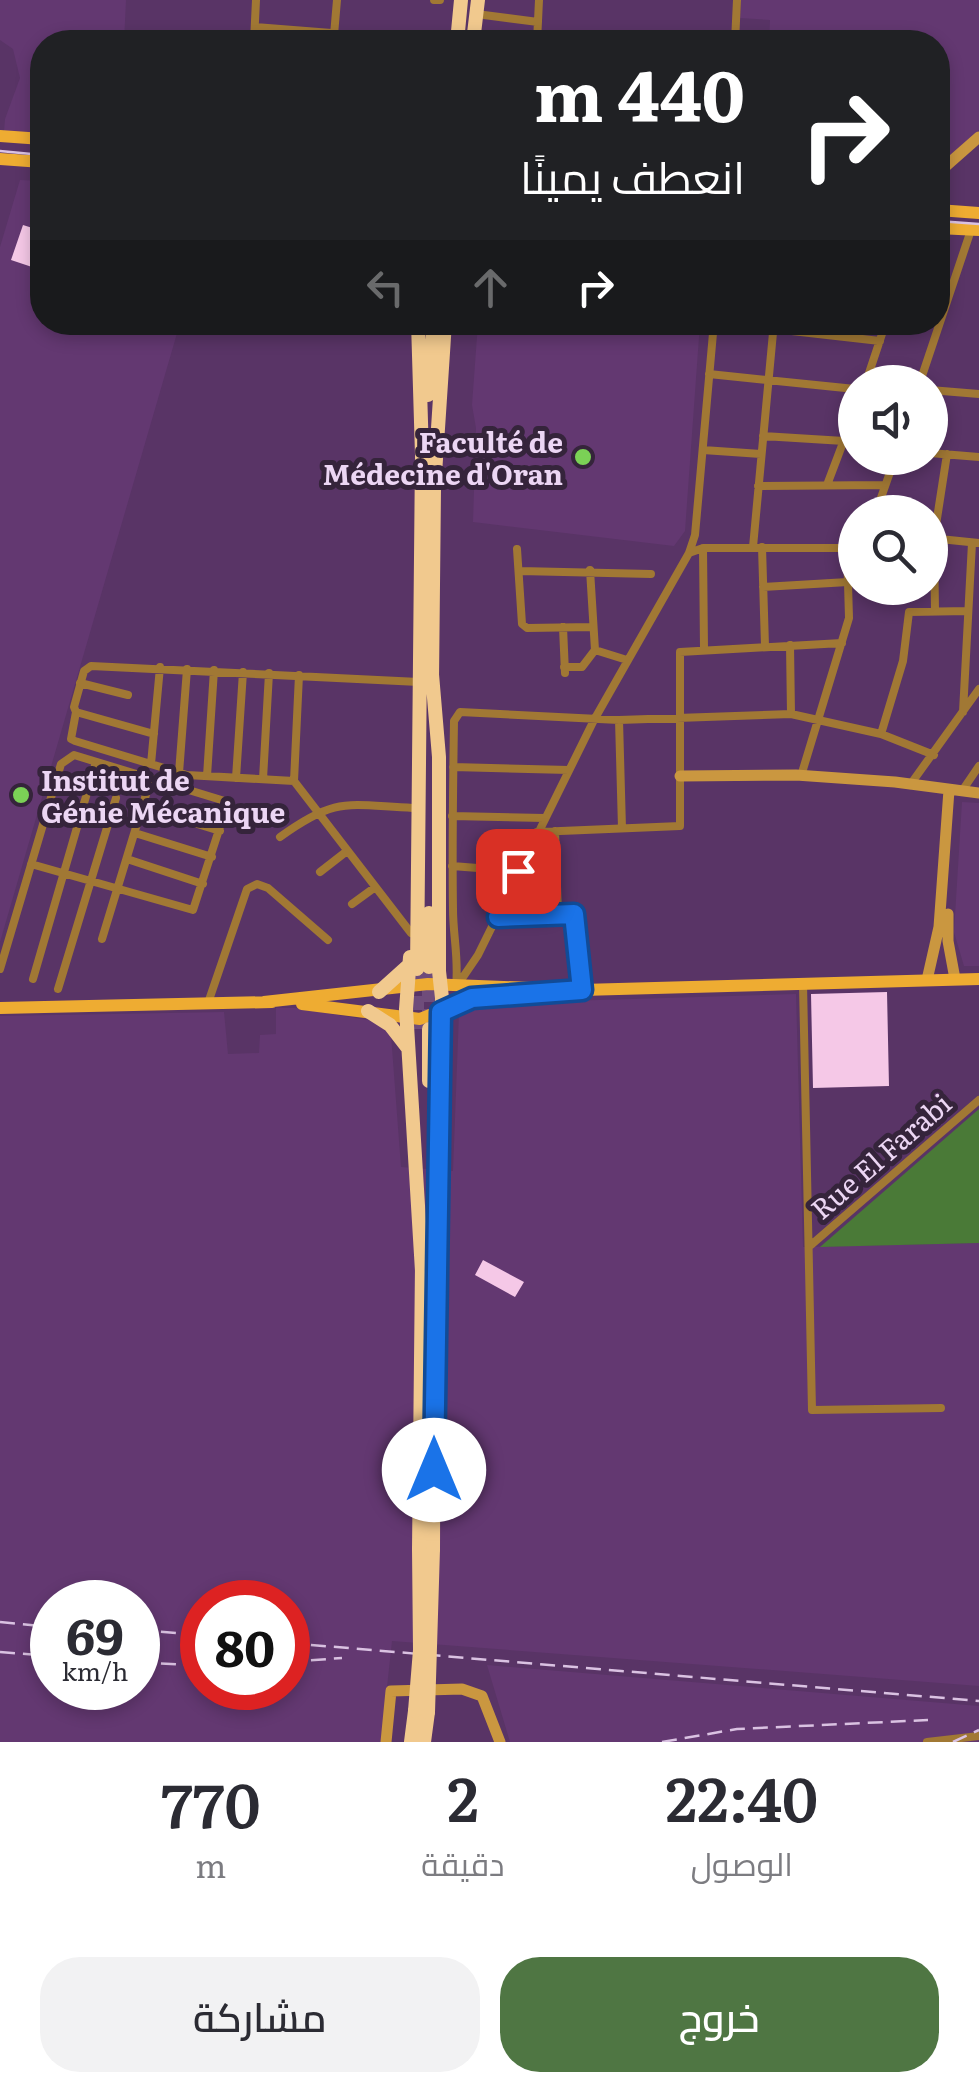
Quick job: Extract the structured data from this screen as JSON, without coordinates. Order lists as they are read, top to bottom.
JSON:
{
  "streets": {
    "street": ["Rue El Farabi"]
  },
  "places": ["Faculté de Médecine d'Oran", "Institut de Génie Mécanique"],
  "page": {
    "turn": ["440 m", "انعطف يمينًا"],
    "speed": "69 km/h",
    "limit": "80",
    "eta": [
      "22:40",
      "الوصول",
      "2",
      "دقيقة",
      "770",
      "m"
    ],
    "buttons": ["خروج", "مشاركة"]
  }
}
